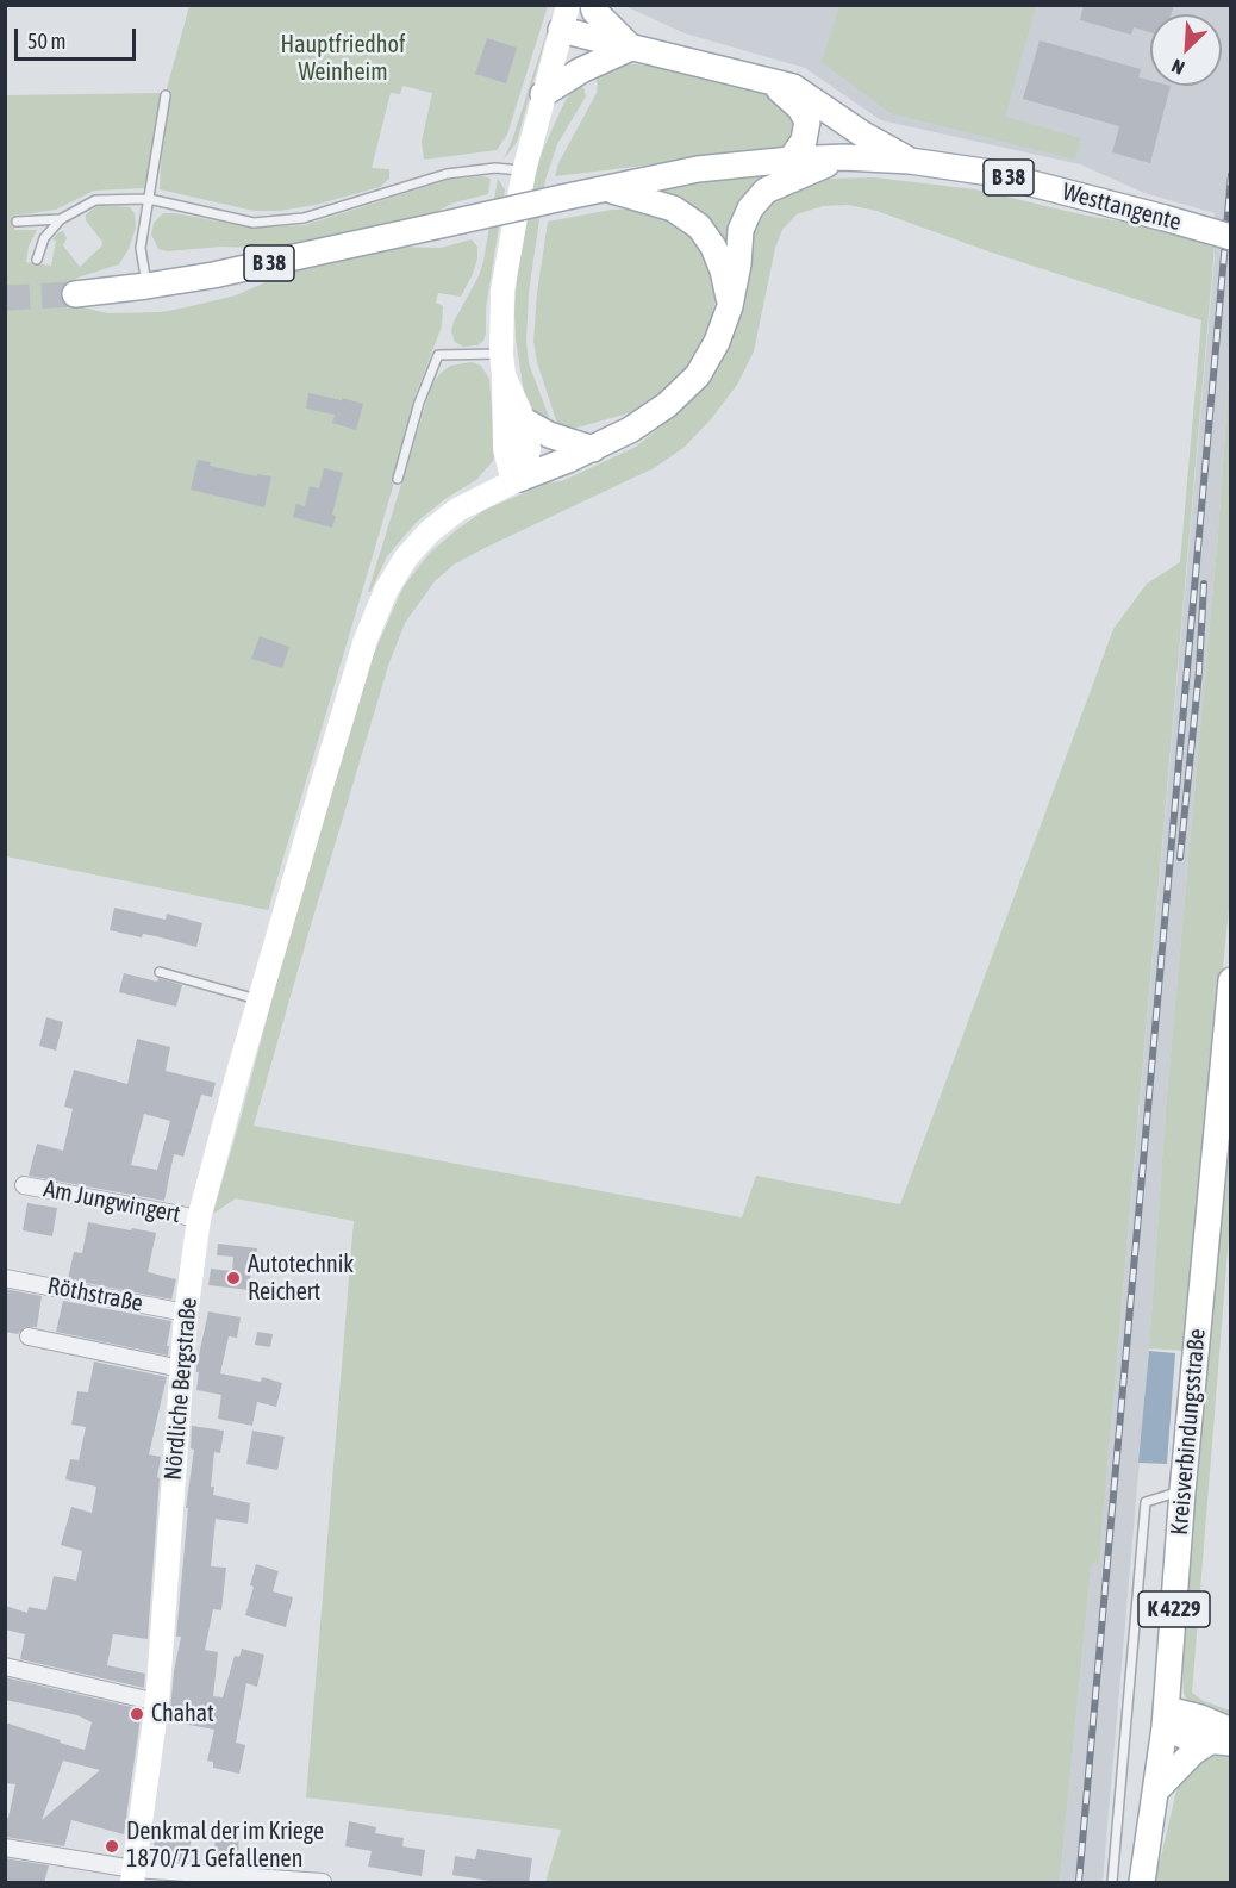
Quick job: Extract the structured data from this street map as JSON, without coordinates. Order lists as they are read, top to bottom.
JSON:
{
  "streets": {
    "main road": [
      "B 38",
      "Westtangente",
      "Nördliche Bergstraße",
      "Kreisverbindungsstraße",
      "K 4229"
    ],
    "street": ["Am Jungwingert", "Röthstraße"]
  },
  "crossings": [
    ["B 38", "Westtangente"],
    ["Am Jungwingert", "Nördliche Bergstraße"],
    ["Röthstraße", "Nördliche Bergstraße"]
  ],
  "parks": ["Hauptfriedhof Weinheim"],
  "places": ["Autotechnik Reichert", "Chahat", "Denkmal der im Kriege 1870/71 Gefallenen"],
  "scale_bar": "50 m",
  "north": "bottom left"
}
